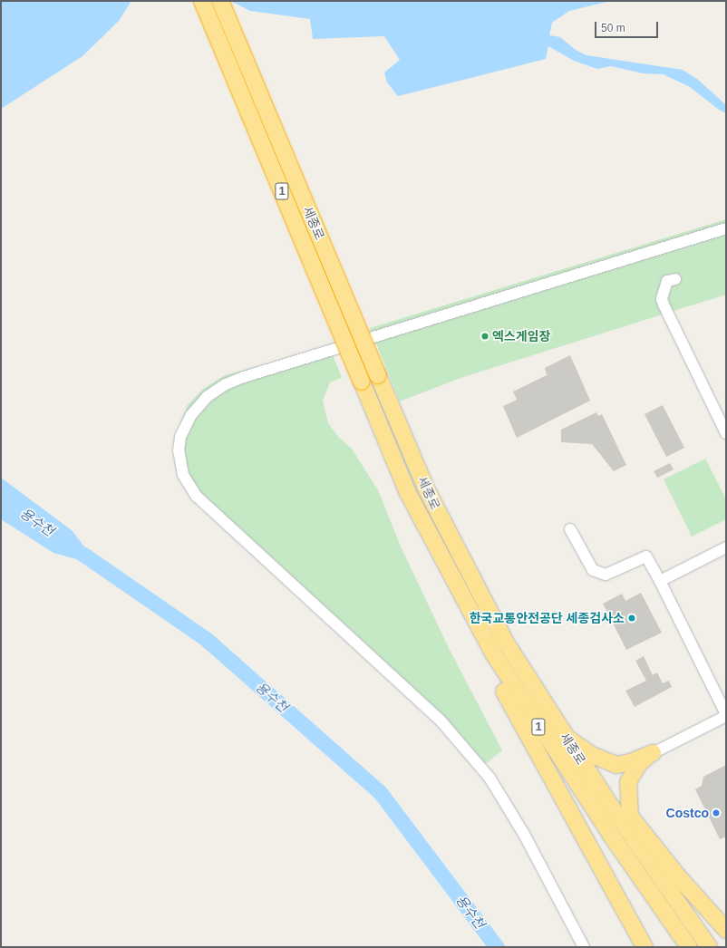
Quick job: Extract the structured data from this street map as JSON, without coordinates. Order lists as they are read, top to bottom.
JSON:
{
  "streets": {
    "highway": ["1", "세종로"]
  },
  "water": ["용수천"],
  "places": ["엑스게임장", "한국교통안전공단 세종검사소", "Costco"],
  "scale_bar": "50 m"
}
